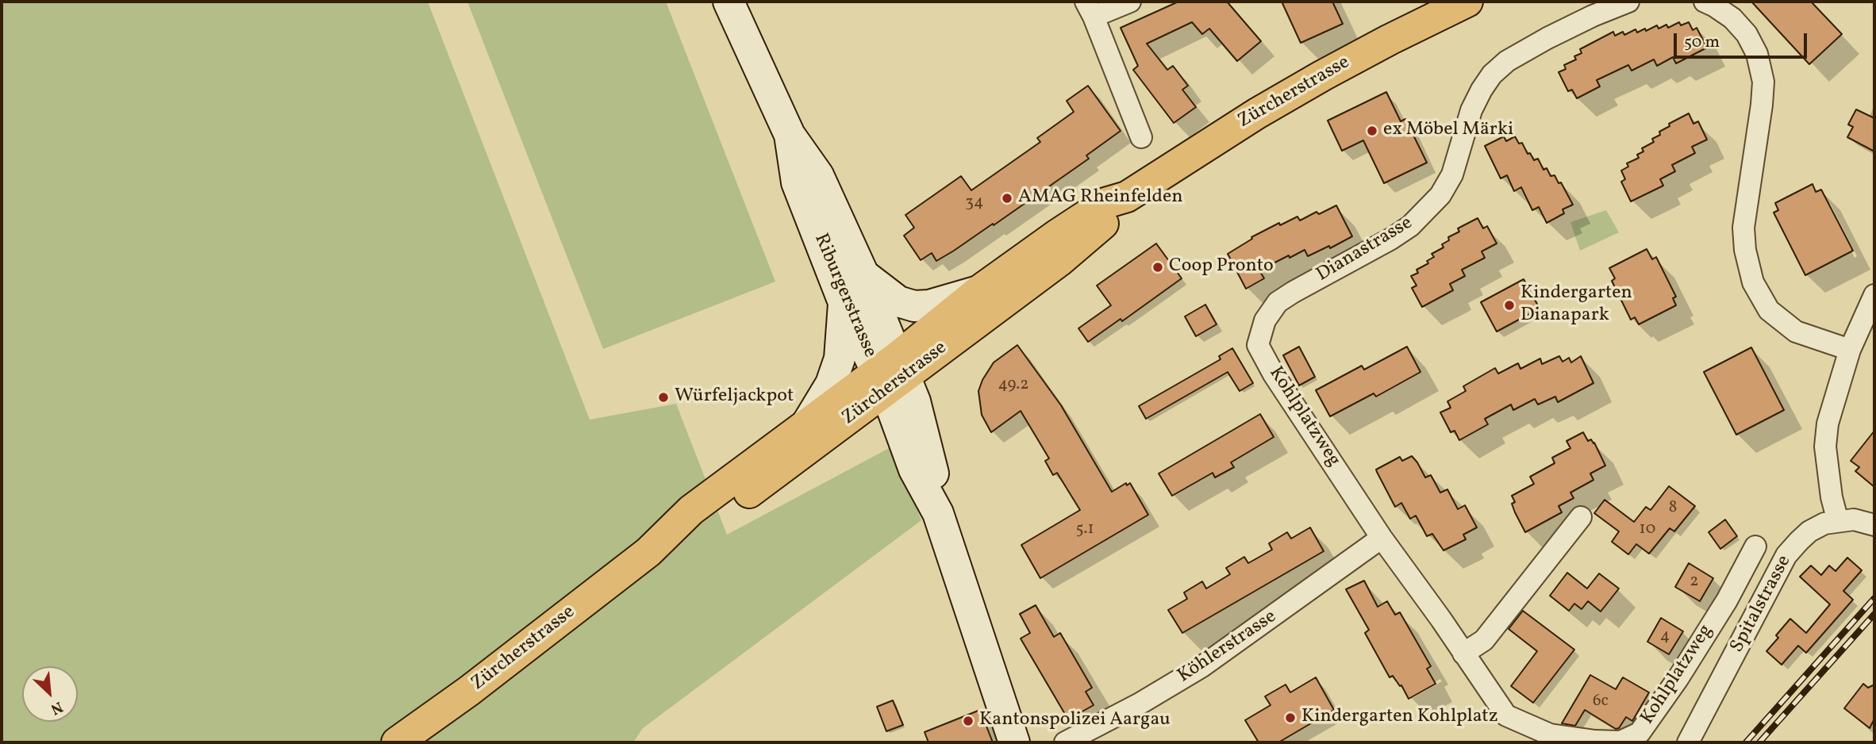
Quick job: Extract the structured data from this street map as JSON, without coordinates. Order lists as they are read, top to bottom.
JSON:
{
  "streets": {
    "main road": ["Zürcherstrasse", "Riburgerstrasse"],
    "street": [
      "Dianastrasse",
      "Kohlplatzweg",
      "Spitalstrasse",
      "Köhlerstrasse"
    ]
  },
  "crossings": [
    ["Zürcherstrasse", "Riburgerstrasse"],
    ["Dianastrasse", "Kohlplatzweg"],
    ["Kohlplatzweg", "Köhlerstrasse"]
  ],
  "places": [
    "ex Möbel Märki",
    "AMAG Rheinfelden",
    "Coop Pronto",
    "Kindergarten Dianapark",
    "Würfeljackpot",
    "Kindergarten Kohlplatz",
    "Kantonspolizei Aargau"
  ],
  "house_numbers": [
    "34",
    "49.2",
    "8",
    "5.1",
    "10",
    "2",
    "4",
    "6c"
  ],
  "scale_bar": "50 m",
  "north": "bottom right"
}
